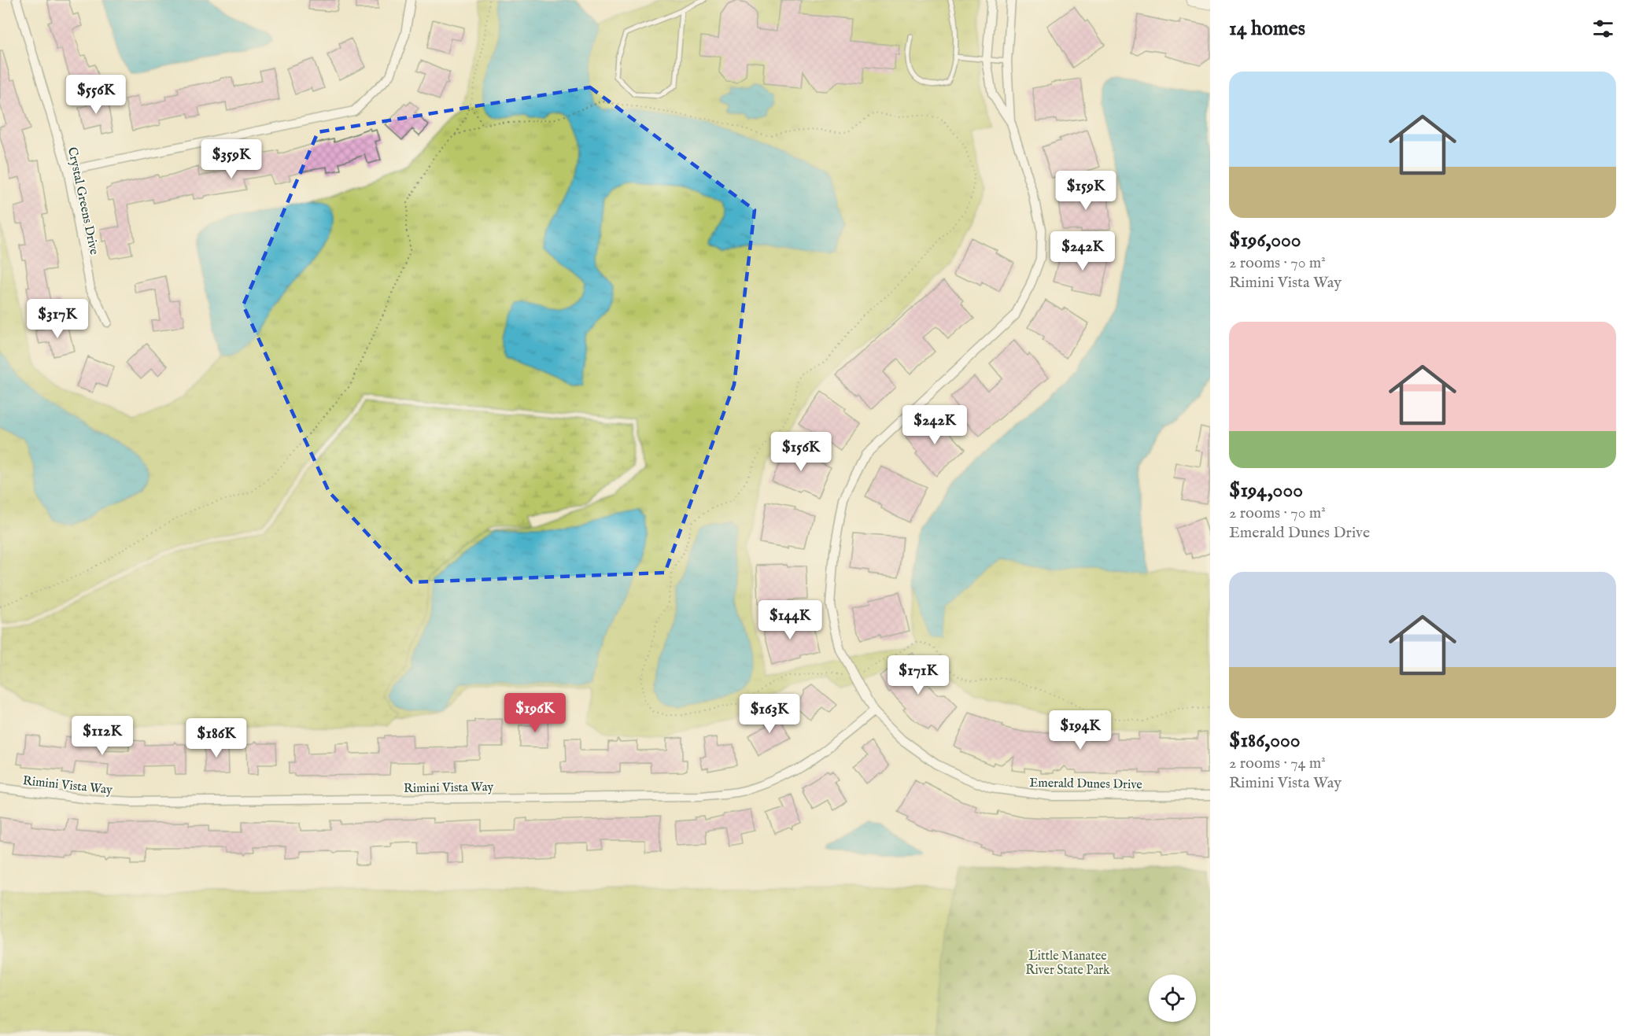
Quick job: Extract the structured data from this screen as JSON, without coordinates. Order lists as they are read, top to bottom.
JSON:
{
  "streets": {
    "street": ["Crystal Greens Drive", "Emerald Dunes Drive", "Rimini Vista Way"]
  },
  "crossings": [
    ["Emerald Dunes Drive", "Rimini Vista Way"]
  ],
  "parks": ["Little Manatee River State Park"],
  "page": {
    "heading": "14 homes",
    "list": [
      {
        "name": "$196,000",
        "note": "2 rooms · 70 m² · Rimini Vista Way"
      },
      {
        "name": "$194,000",
        "note": "2 rooms · 70 m² · Emerald Dunes Drive"
      },
      {
        "name": "$186,000",
        "note": "2 rooms · 74 m² · Rimini Vista Way"
      }
    ],
    "price": [
      "$556K",
      "$359K",
      "$159K",
      "$242K",
      "$317K",
      "$242K",
      "$156K",
      "$144K",
      "$171K",
      "$196K",
      "$163K",
      "$194K",
      "$112K",
      "$186K"
    ]
  }
}
